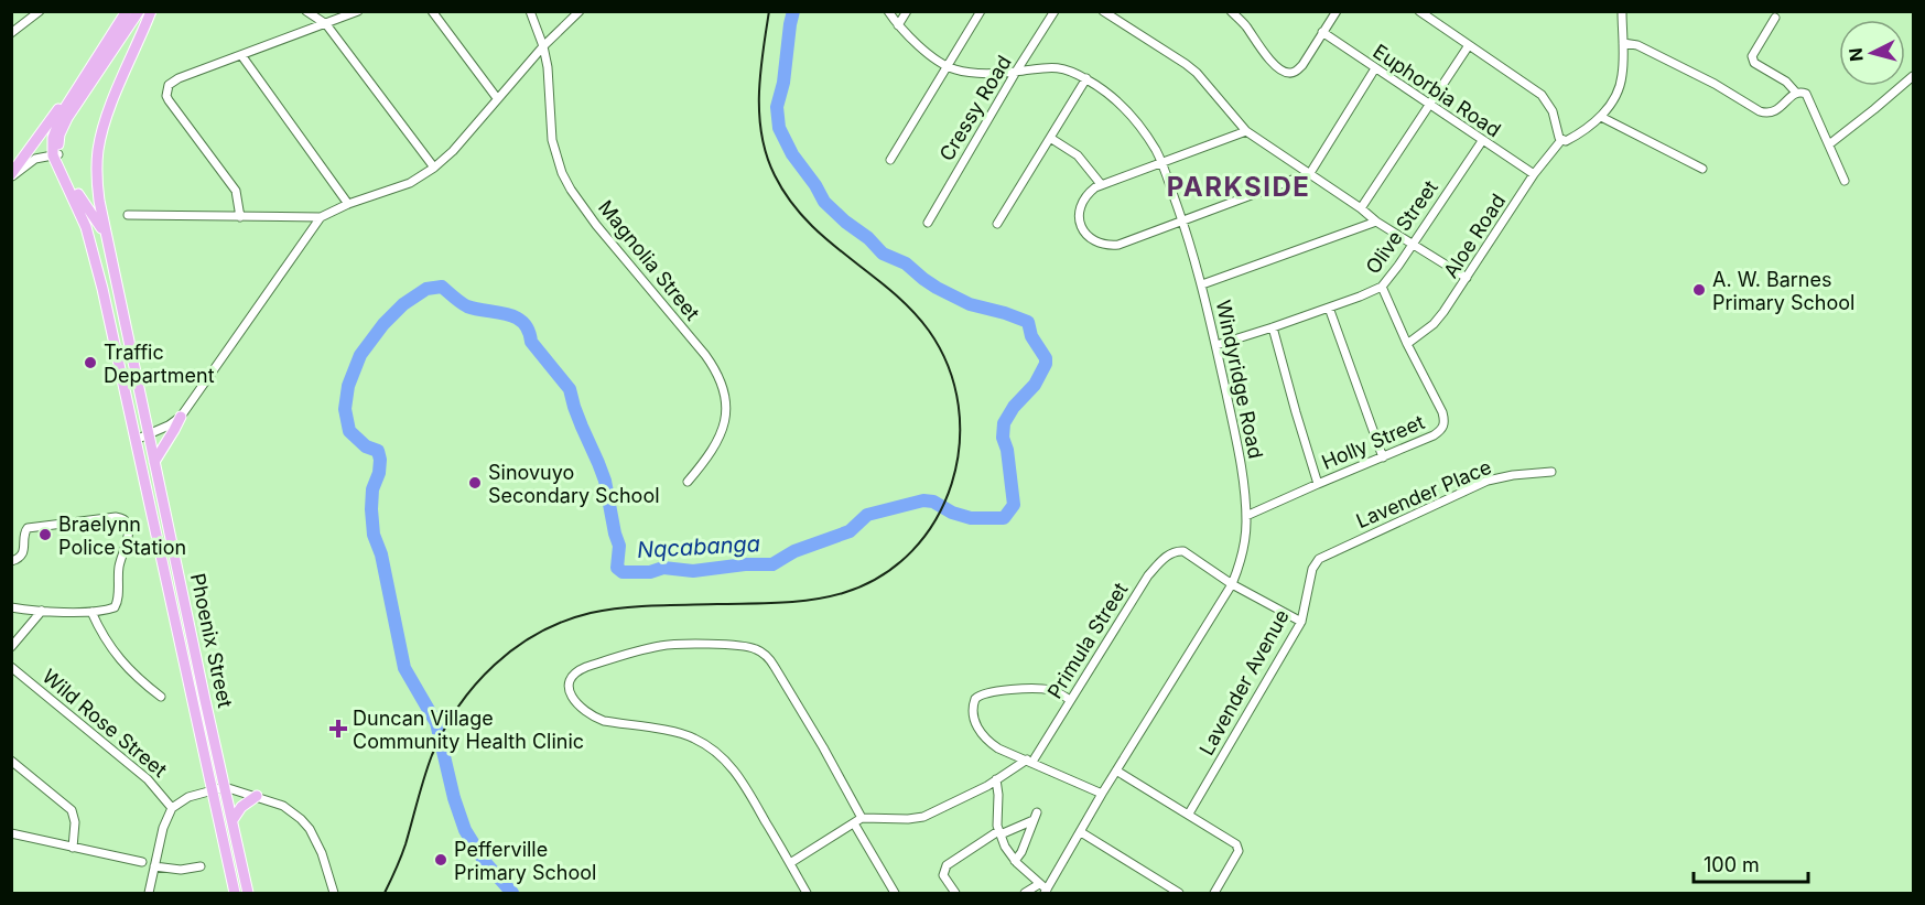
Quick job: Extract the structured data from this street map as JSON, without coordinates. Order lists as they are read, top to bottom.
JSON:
{
  "streets": {
    "main road": ["Phoenix Street"],
    "street": [
      "Euphorbia Road",
      "Cressy Road",
      "Olive Street",
      "Aloe Road",
      "Magnolia Street",
      "Windyridge Road",
      "Holly Street",
      "Lavender Place",
      "Primula Street",
      "Lavender Avenue",
      "Wild Rose Street"
    ]
  },
  "crossings": [
    ["Euphorbia Road", "Olive Street"],
    ["Euphorbia Road", "Aloe Road"],
    ["Cressy Road", "Windyridge Road"],
    ["Olive Street", "Windyridge Road"],
    ["Olive Street", "Holly Street"],
    ["Aloe Road", "Holly Street"],
    ["Windyridge Road", "Holly Street"],
    ["Windyridge Road", "Primula Street"],
    ["Lavender Place", "Lavender Avenue"]
  ],
  "districts": ["PARKSIDE"],
  "water": ["Nqcabanga"],
  "places": {
    "other": [
      "A. W. Barnes Primary School",
      "Traffic Department",
      "Sinovuyo Secondary School",
      "Braelynn Police Station",
      "Pefferville Primary School"
    ],
    "health": ["Duncan Village Community Health Clinic"]
  },
  "scale_bar": "100 m",
  "north": "left"
}
